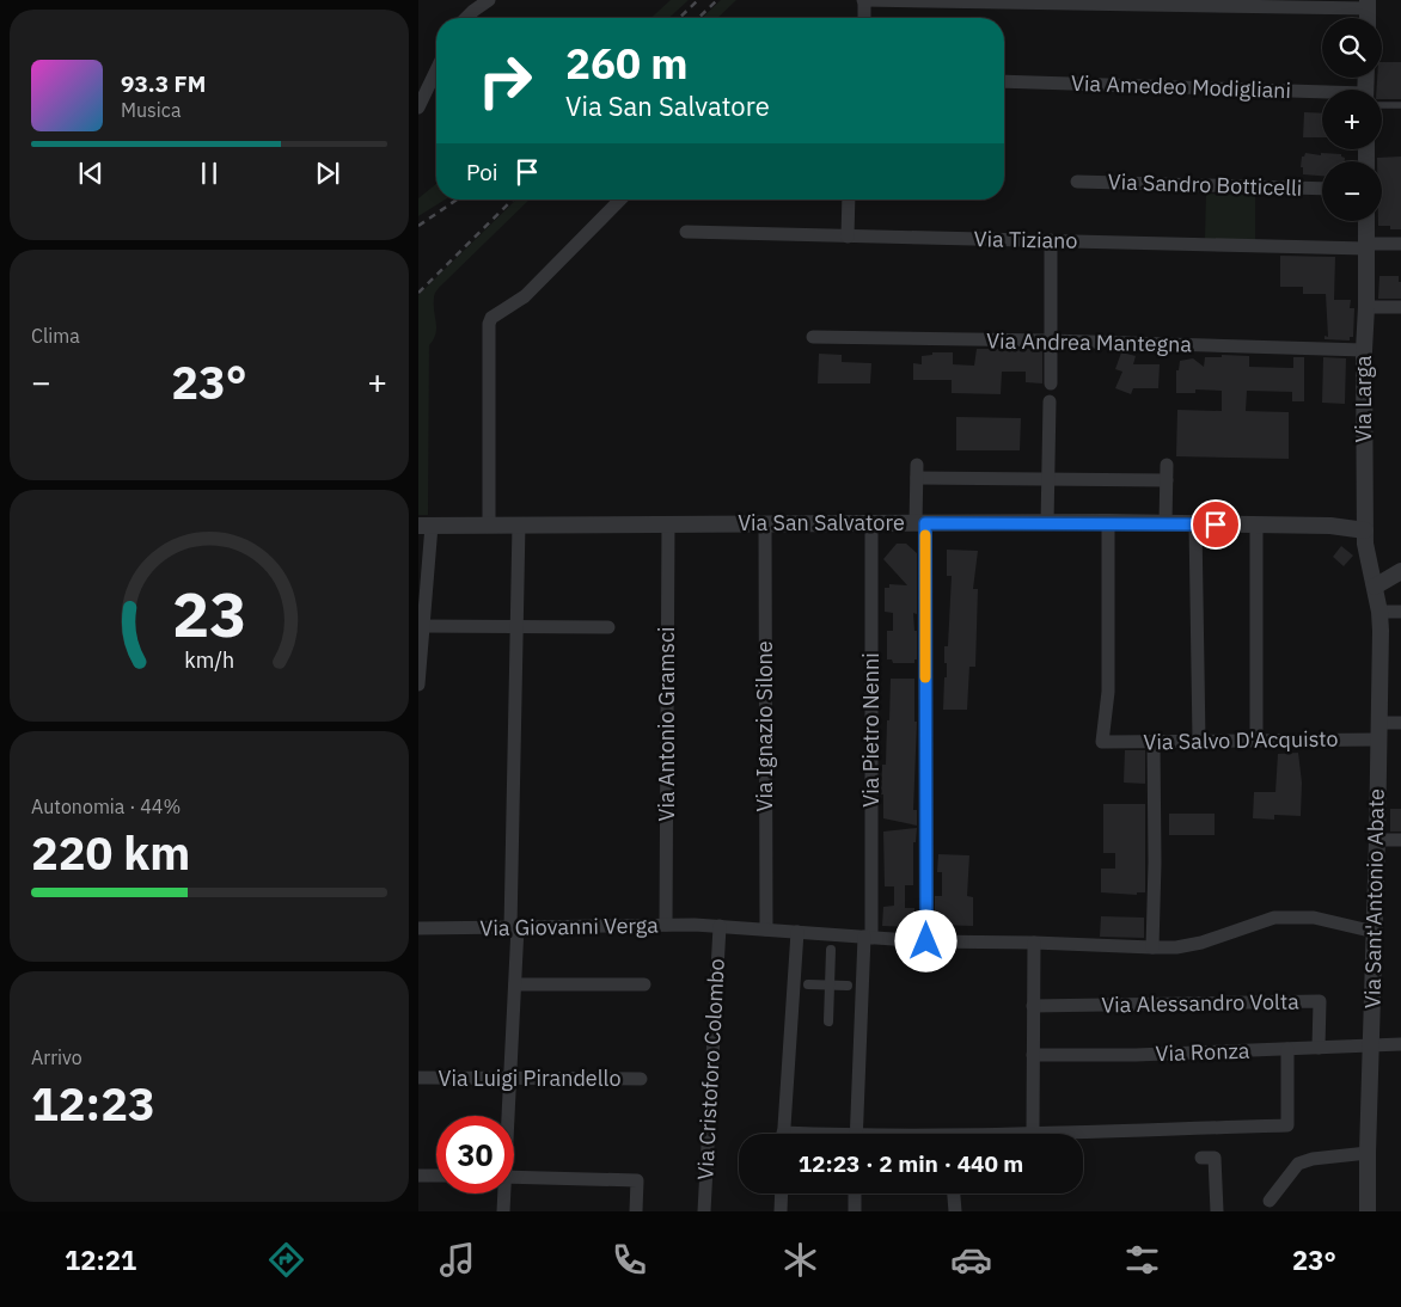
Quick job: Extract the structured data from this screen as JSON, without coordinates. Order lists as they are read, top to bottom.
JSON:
{
  "streets": {
    "street": [
      "Via Amedeo Modigliani",
      "Via Sandro Botticelli",
      "Via Tiziano",
      "Via Andrea Mantegna",
      "Via Larga",
      "Via San Salvatore",
      "Via Antonio Gramsci",
      "Via Ignazio Silone",
      "Via Pietro Nenni",
      "Via Salvo D'Acquisto",
      "Via Sant'Antonio Abate",
      "Via Giovanni Verga",
      "Via Alessandro Volta",
      "Via Ronza",
      "Via Cristoforo Colombo",
      "Via Luigi Pirandello"
    ]
  },
  "crossings": [
    ["Via Tiziano", "Via Larga"],
    ["Via Andrea Mantegna", "Via Larga"],
    ["Via Larga", "Via San Salvatore"],
    ["Via Larga", "Via Sant'Antonio Abate"],
    ["Via San Salvatore", "Via Antonio Gramsci"],
    ["Via San Salvatore", "Via Ignazio Silone"],
    ["Via San Salvatore", "Via Pietro Nenni"],
    ["Via San Salvatore", "Via Salvo D'Acquisto"],
    ["Via Antonio Gramsci", "Via Giovanni Verga"],
    ["Via Ignazio Silone", "Via Giovanni Verga"],
    ["Via Pietro Nenni", "Via Giovanni Verga"],
    ["Via Salvo D'Acquisto", "Via Sant'Antonio Abate"],
    ["Via Sant'Antonio Abate", "Via Giovanni Verga"],
    ["Via Sant'Antonio Abate", "Via Ronza"],
    ["Via Giovanni Verga", "Via Cristoforo Colombo"],
    ["Via Alessandro Volta", "Via Ronza"]
  ],
  "page": {
    "map_buttons": ["+", "−"],
    "turn": ["260 m", "Via San Salvatore"],
    "song": ["93.3 FM", "Musica"],
    "then": "Poi",
    "tile": [
      "Clima",
      ["Autonomia · 44%", "220 km"],
      ["Arrivo", "12:23"]
    ],
    "heat": ["−", "23°", "+"],
    "limit": "30",
    "trip": "12:23 · 2 min · 440 m",
    "tabs": ["12:21", "23°"],
    "gauge": ["23", "km/h"]
  }
}
